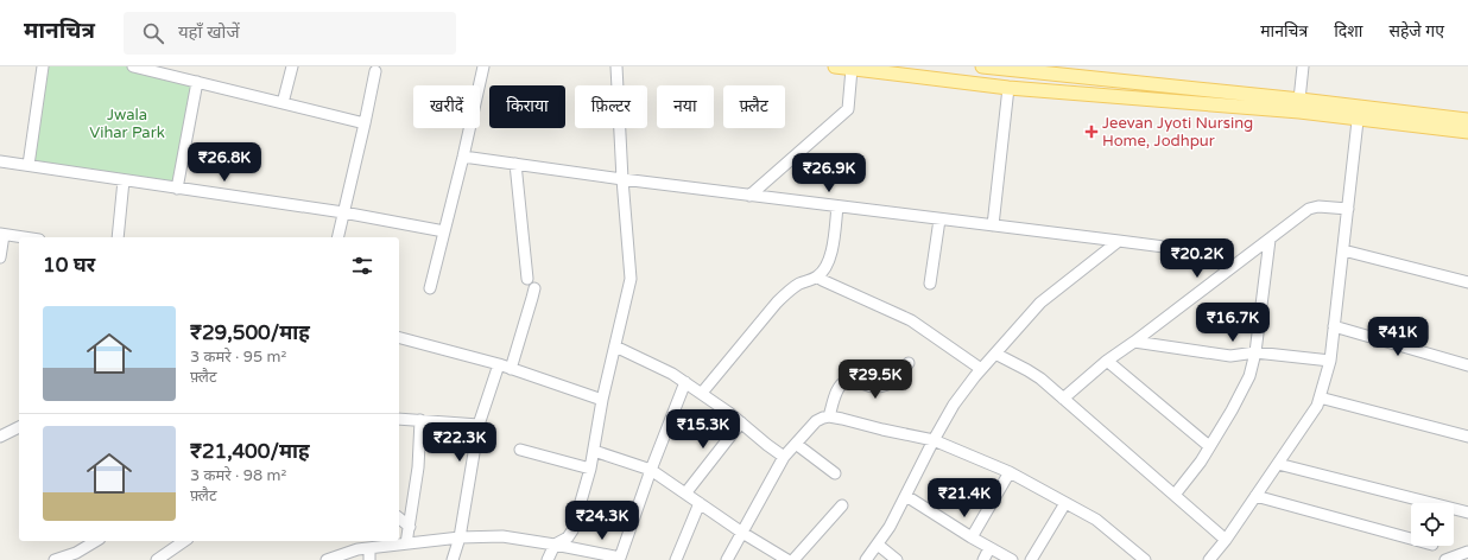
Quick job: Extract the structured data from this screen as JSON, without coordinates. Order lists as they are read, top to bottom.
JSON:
{
  "parks": ["Jwala Vihar Park"],
  "places": {
    "health": ["Jeevan Jyoti Nursing Home, Jodhpur"]
  },
  "page": {
    "header": "मानचित्र",
    "search": "यहाँ खोजें",
    "nav": ["मानचित्र", "दिशा", "सहेजे गए"],
    "chip": [
      "खरीदें",
      "किराया",
      "फ़िल्टर",
      "नया",
      "फ़्लैट"
    ],
    "price": [
      "₹26.8K",
      "₹26.9K",
      "₹20.2K",
      "₹16.7K",
      "₹41K",
      "₹29.5K",
      "₹15.3K",
      "₹22.3K",
      "₹21.4K",
      "₹24.3K"
    ],
    "heading": "10 घर",
    "list": [
      {
        "name": "₹29,500/माह",
        "note": "3 कमरे · 95 m² · फ़्लैट"
      },
      {
        "name": "₹21,400/माह",
        "note": "3 कमरे · 98 m² · फ़्लैट"
      }
    ]
  }
}
